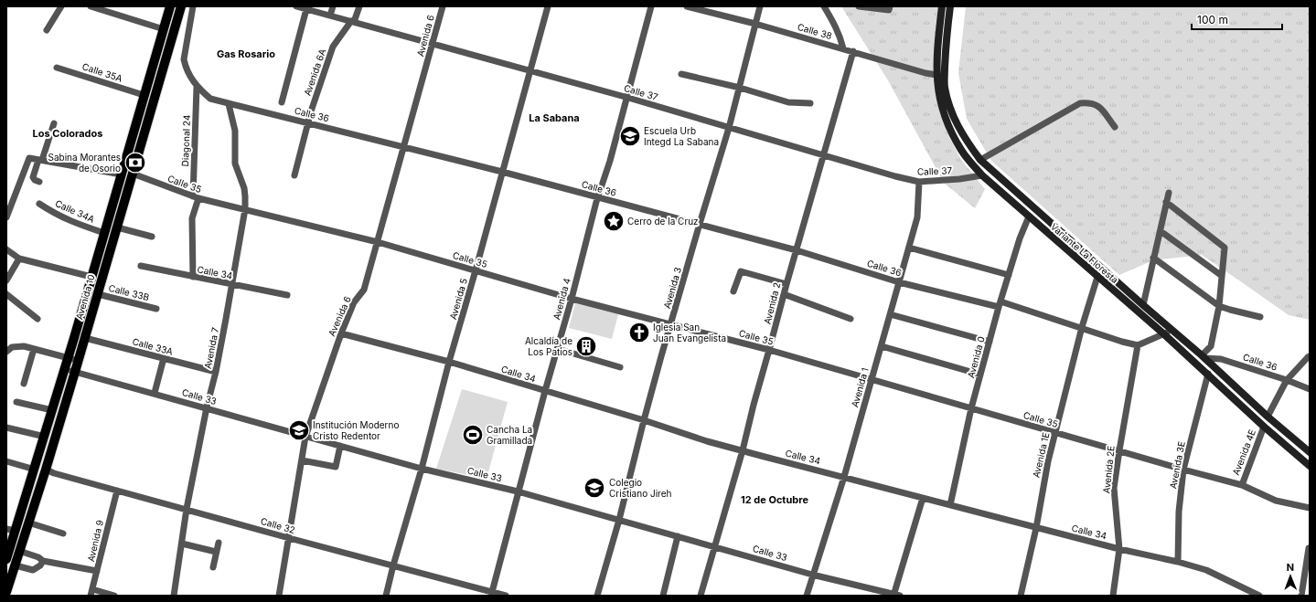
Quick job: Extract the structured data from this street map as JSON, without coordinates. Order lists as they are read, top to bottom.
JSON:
{
  "streets": {
    "main road": ["Variante La Floresta", "Avenida 10"],
    "street": [
      "Calle 38",
      "Avenida 6",
      "Calle 35A",
      "Avenida 6A",
      "Calle 37",
      "Calle 36",
      "Diagonal 24",
      "Calle 35",
      "Calle 34A",
      "Calle 34",
      "Avenida 3",
      "Calle 33B",
      "Avenida 5",
      "Avenida 4",
      "Avenida 2",
      "Calle 33A",
      "Avenida 7",
      "Avenida 0",
      "Avenida 1",
      "Calle 33",
      "Avenida 4E",
      "Avenida 1E",
      "Avenida 3E",
      "Avenida 2E",
      "Calle 32",
      "Avenida 9"
    ]
  },
  "crossings": [
    ["Calle 38", "Variante La Floresta"],
    ["Calle 38", "Avenida 3"],
    ["Calle 38", "Avenida 2"],
    ["Avenida 6", "Calle 37"],
    ["Avenida 6", "Calle 36"],
    ["Avenida 6", "Calle 35"],
    ["Avenida 6", "Calle 34"],
    ["Avenida 6", "Calle 33"],
    ["Avenida 6", "Calle 32"],
    ["Calle 35A", "Avenida 10"],
    ["Avenida 6A", "Calle 37"],
    ["Avenida 6A", "Calle 36"],
    ["Calle 37", "Variante La Floresta"],
    ["Calle 37", "Avenida 3"],
    ["Calle 37", "Avenida 5"],
    ["Calle 37", "Avenida 4"],
    ["Calle 37", "Avenida 2"],
    ["Calle 37", "Avenida 1"],
    ["Calle 36", "Diagonal 24"],
    ["Calle 36", "Variante La Floresta"],
    ["Calle 36", "Avenida 3"],
    ["Calle 36", "Avenida 5"],
    ["Calle 36", "Avenida 4"],
    ["Calle 36", "Avenida 2"],
    ["Calle 36", "Avenida 7"],
    ["Calle 36", "Avenida 0"],
    ["Calle 36", "Avenida 1"],
    ["Calle 36", "Avenida 1E"],
    ["Calle 36", "Avenida 2E"],
    ["Diagonal 24", "Calle 35"],
    ["Diagonal 24", "Calle 34"],
    ["Calle 35", "Avenida 3"],
    ["Calle 35", "Avenida 10"],
    ["Calle 35", "Avenida 5"],
    ["Calle 35", "Avenida 4"],
    ["Calle 35", "Avenida 2"],
    ["Calle 35", "Avenida 7"],
    ["Calle 35", "Avenida 0"],
    ["Calle 35", "Avenida 1"],
    ["Calle 35", "Avenida 4E"],
    ["Calle 35", "Avenida 1E"],
    ["Calle 35", "Avenida 3E"],
    ["Calle 35", "Avenida 2E"],
    ["Calle 34A", "Avenida 10"],
    ["Variante La Floresta", "Avenida 0"],
    ["Variante La Floresta", "Avenida 4E"],
    ["Variante La Floresta", "Avenida 1E"],
    ["Variante La Floresta", "Avenida 3E"],
    ["Calle 34", "Avenida 3"],
    ["Calle 34", "Avenida 5"],
    ["Calle 34", "Avenida 4"],
    ["Calle 34", "Avenida 2"],
    ["Calle 34", "Avenida 7"],
    ["Calle 34", "Avenida 0"],
    ["Calle 34", "Avenida 1"],
    ["Calle 34", "Avenida 1E"],
    ["Calle 34", "Avenida 3E"],
    ["Calle 34", "Avenida 2E"],
    ["Avenida 3", "Calle 33"],
    ["Calle 33B", "Avenida 10"],
    ["Avenida 10", "Calle 33A"],
    ["Avenida 10", "Calle 33"],
    ["Avenida 10", "Calle 32"],
    ["Avenida 5", "Calle 33"],
    ["Avenida 5", "Calle 32"],
    ["Avenida 4", "Calle 33"],
    ["Avenida 4", "Calle 32"],
    ["Avenida 2", "Calle 33"],
    ["Calle 33A", "Avenida 7"],
    ["Avenida 7", "Calle 33"],
    ["Avenida 7", "Calle 32"],
    ["Avenida 1", "Calle 33"],
    ["Calle 32", "Avenida 9"]
  ],
  "districts": [
    "Gas Rosario",
    "La Sabana",
    "Los Colorados",
    "12 de Octubre"
  ],
  "places": {
    "school or university": ["Escuela Urb Integd La Sabana", "Institución Moderno Cristo Redentor", "Colegio Cristiano Jireh"],
    "bank": ["Sabina Morantes de Osorio"],
    "place": ["Cerro de la Cruz"],
    "church": ["Iglesia San Juan Evangelista"],
    "building": ["Alcaldía de Los Patios"],
    "sports": ["Cancha La Gramillada"]
  },
  "scale_bar": "100 m",
  "north": "top"
}
